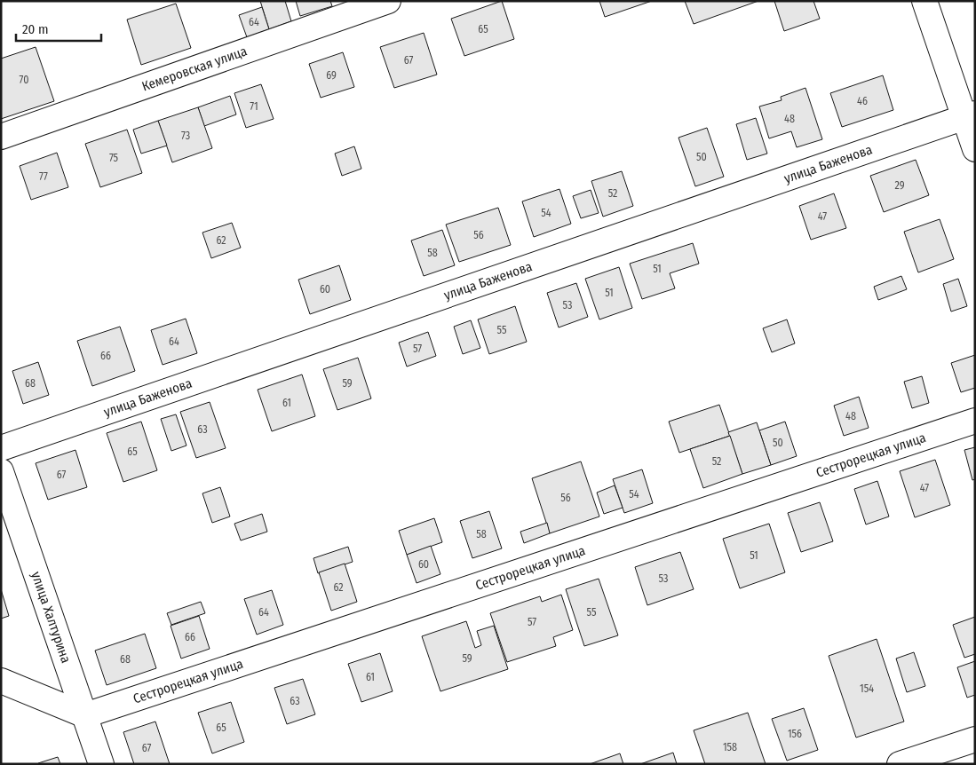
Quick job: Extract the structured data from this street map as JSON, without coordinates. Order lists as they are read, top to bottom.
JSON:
{
  "streets": {
    "street": [
      "Кемеровская улица",
      "улица Баженова",
      "Сестрорецкая улица",
      "улица Халтурина"
    ]
  },
  "crossings": [
    ["Сестрорецкая улица", "улица Халтурина"]
  ],
  "house_numbers": [
    "64",
    "65",
    "67",
    "69",
    "70",
    "46",
    "71",
    "48",
    "73",
    "50",
    "75",
    "77",
    "29",
    "52",
    "54",
    "47",
    "56",
    "62",
    "58",
    "51",
    "60",
    "51",
    "53",
    "55",
    "64",
    "57",
    "66",
    "68",
    "59",
    "61",
    "48",
    "63",
    "50",
    "65",
    "52",
    "67",
    "47",
    "54",
    "56",
    "58",
    "51",
    "60",
    "53",
    "62",
    "64",
    "55",
    "57",
    "66",
    "59",
    "68",
    "61",
    "154",
    "63",
    "65",
    "156",
    "158",
    "67"
  ],
  "scale_bar": "20 m"
}
